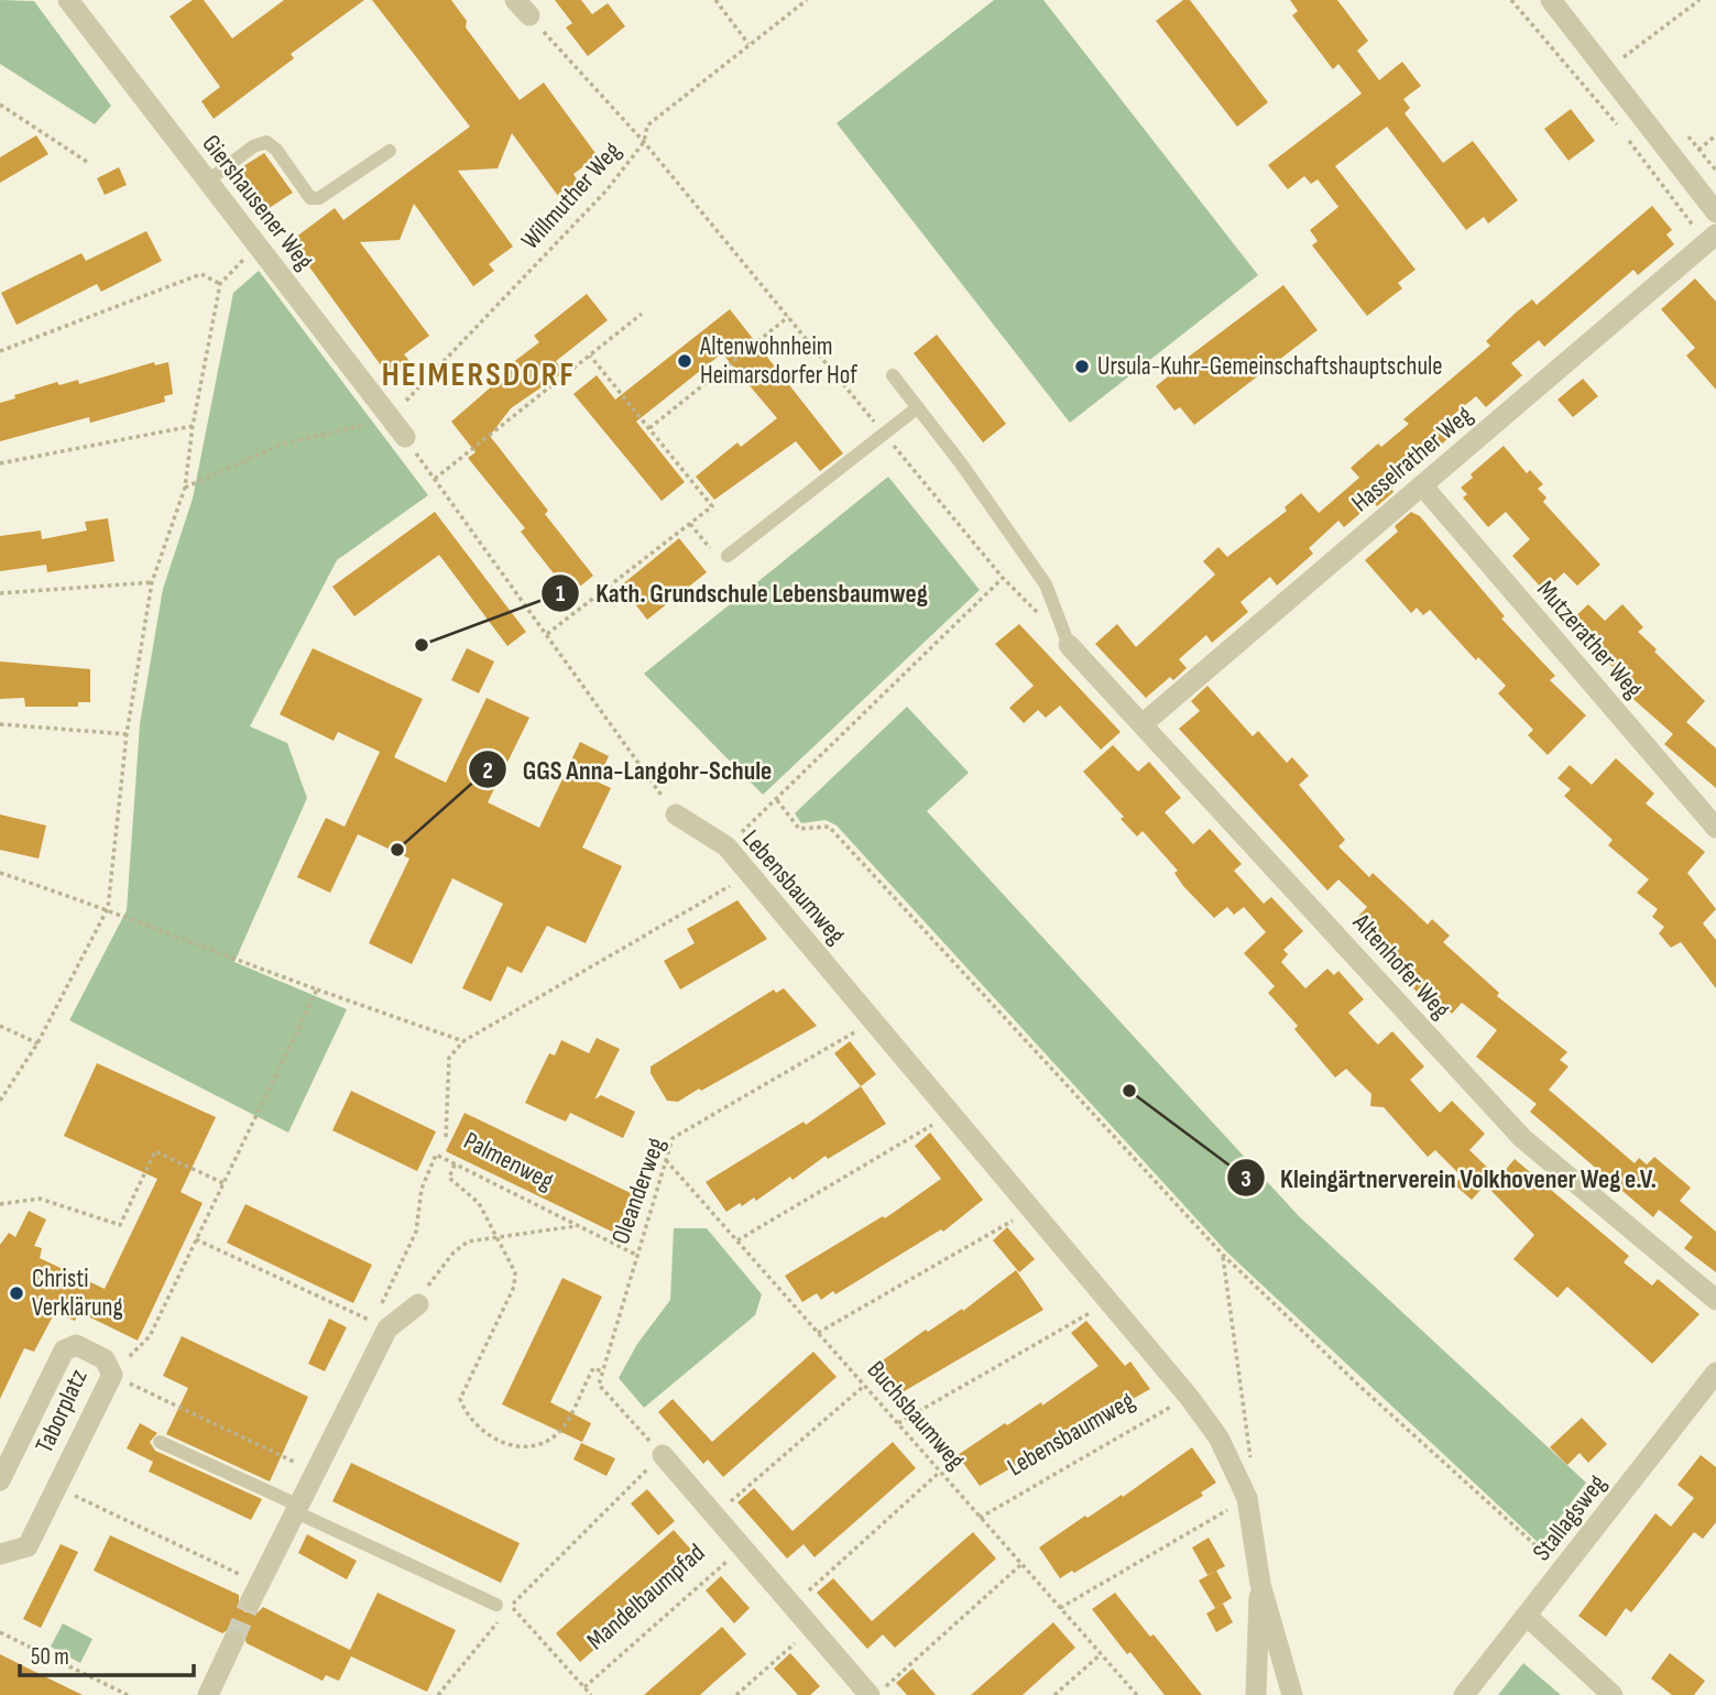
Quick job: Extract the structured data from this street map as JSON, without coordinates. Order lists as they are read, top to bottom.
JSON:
{
  "streets": {
    "street": [
      "Giershausener Weg",
      "Hasselrather Weg",
      "Mutzerather Weg",
      "Lebensbaumweg",
      "Altenhofer Weg",
      "Taborplatz",
      "Stallagsweg",
      "Mandelbaumpfad"
    ],
    "path": [
      "Willmuther Weg",
      "Palmenweg",
      "Oleanderweg",
      "Buchsbaumweg"
    ]
  },
  "crossings": [
    ["Willmuther Weg", "Giershausener Weg"],
    ["Hasselrather Weg", "Mutzerather Weg"],
    ["Hasselrather Weg", "Altenhofer Weg"],
    ["Lebensbaumweg", "Oleanderweg"],
    ["Lebensbaumweg", "Buchsbaumweg"],
    ["Palmenweg", "Oleanderweg"],
    ["Oleanderweg", "Buchsbaumweg"],
    ["Buchsbaumweg", "Mandelbaumpfad"]
  ],
  "districts": ["HEIMERSDORF"],
  "places": [
    "Altenwohnheim Heimarsdorfer Hof",
    "Ursula-Kuhr-Gemeinschaftshauptschule",
    "Kath. Grundschule Lebensbaumweg",
    "GGS Anna-Langohr-Schule",
    "Kleingärtnerverein Volkhovener Weg e.V.",
    "Christi Verklärung"
  ],
  "scale_bar": "50 m"
}
